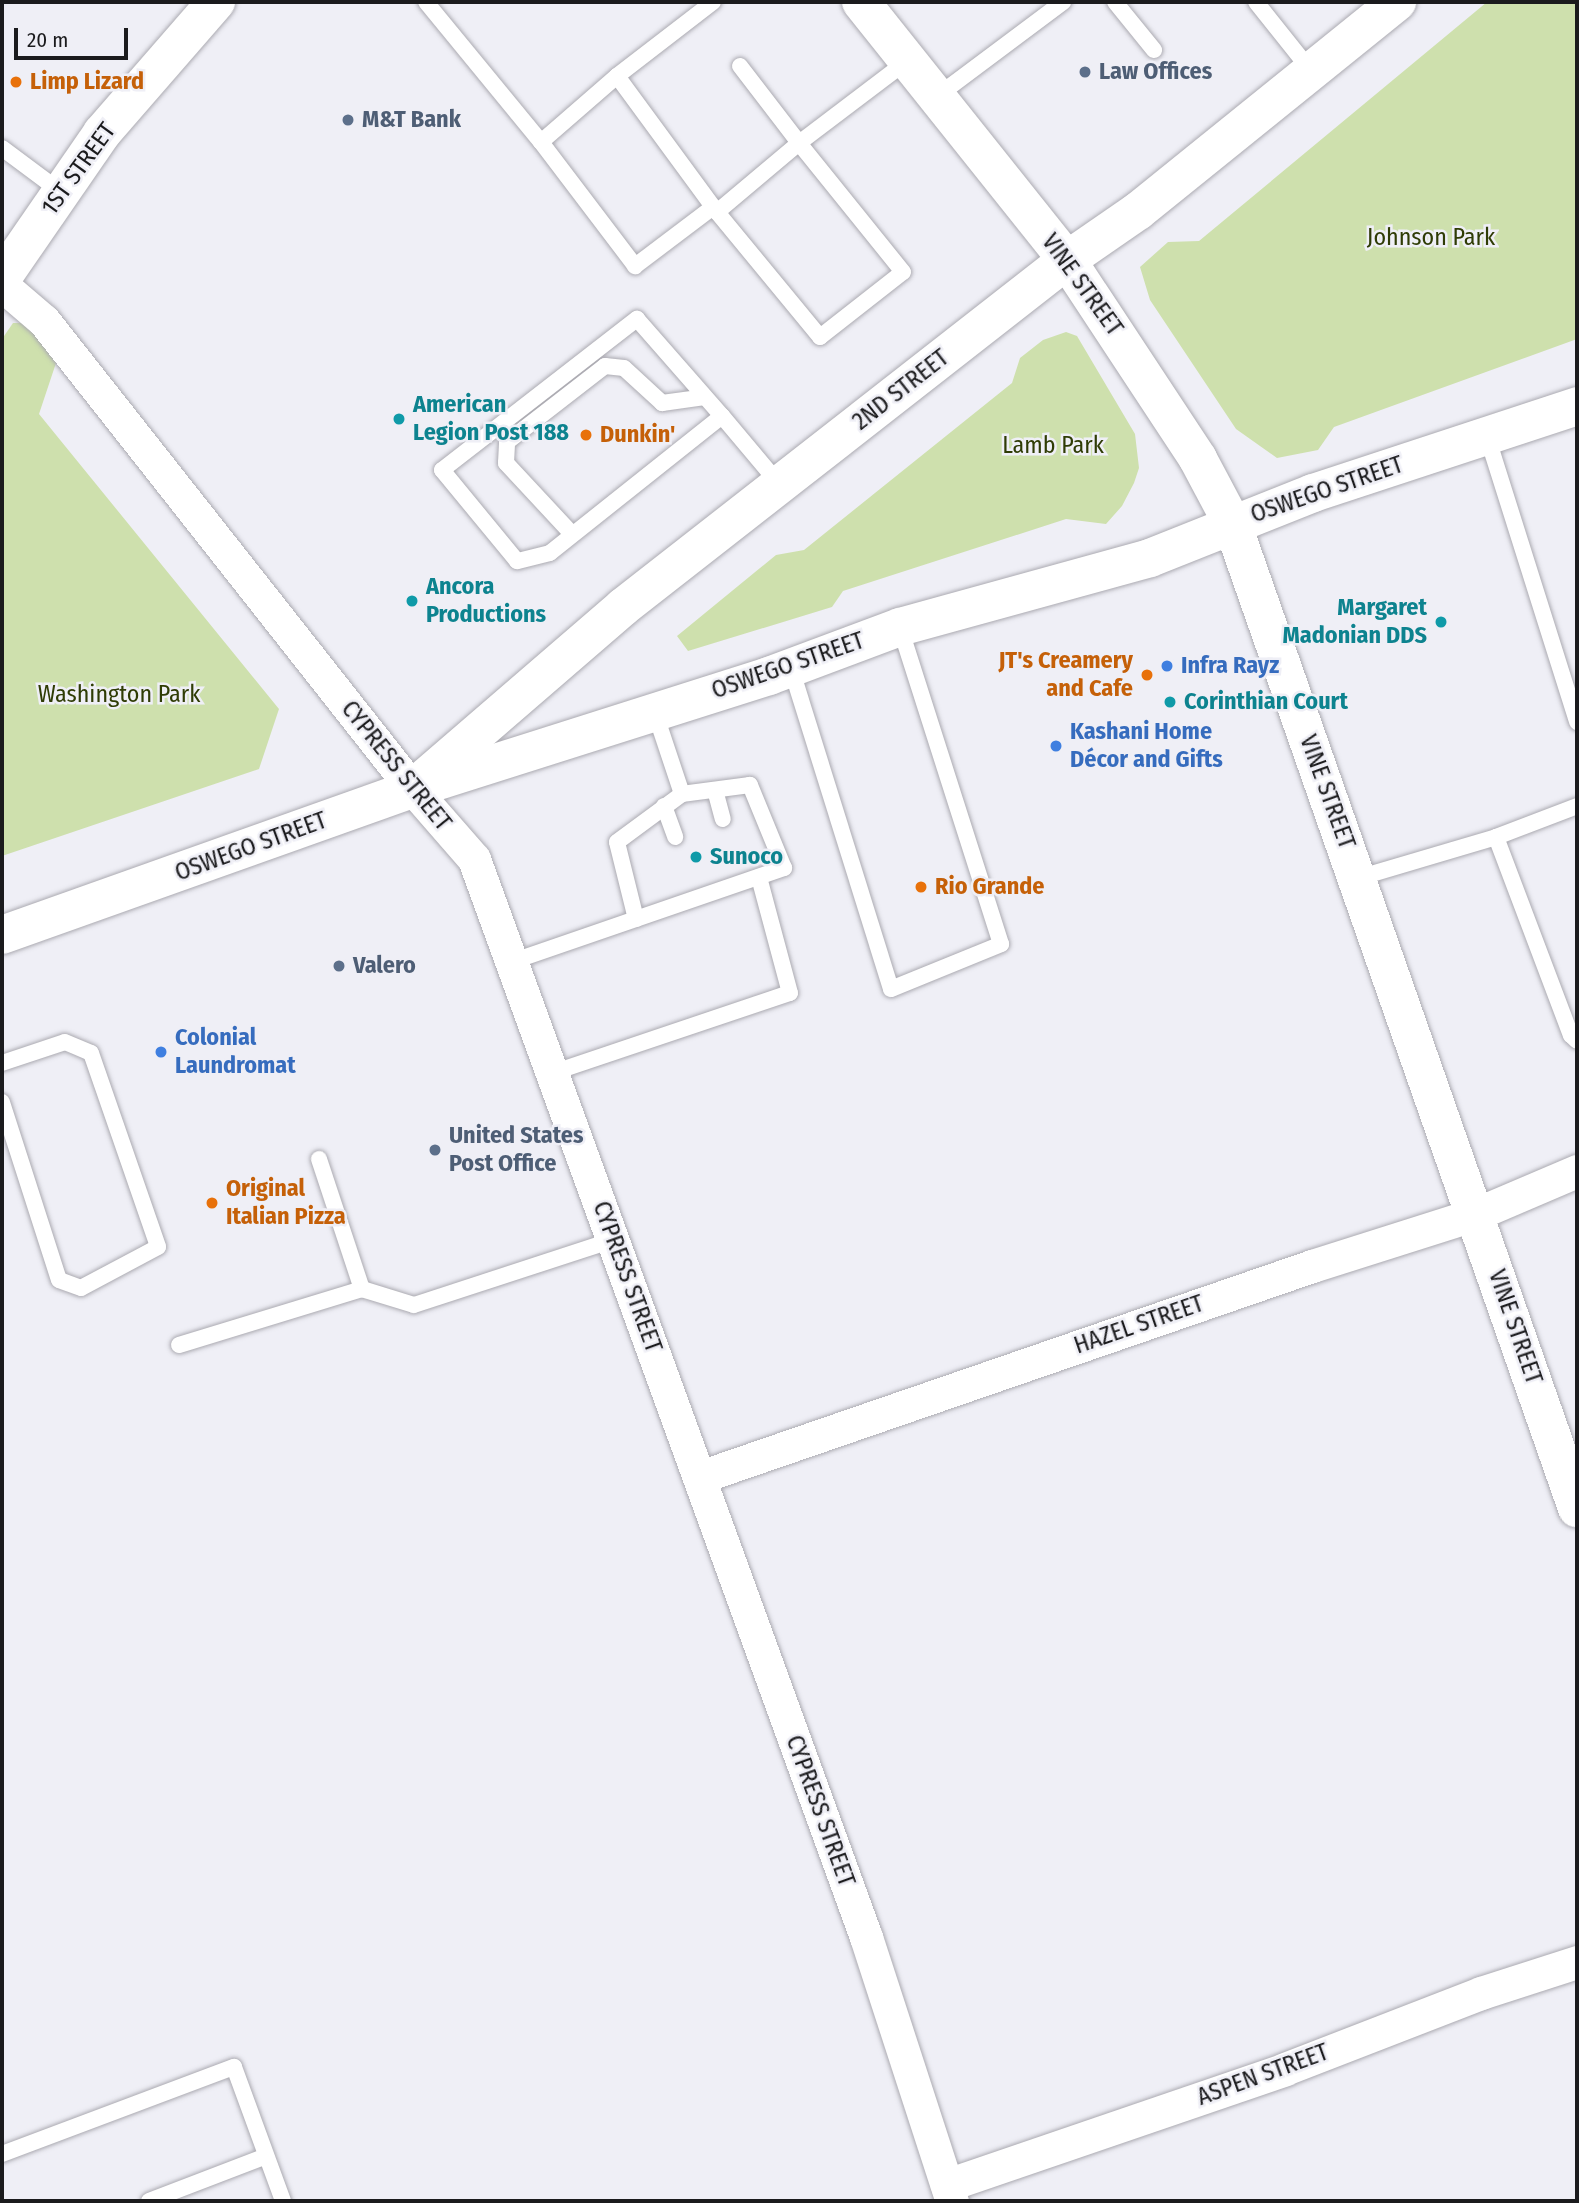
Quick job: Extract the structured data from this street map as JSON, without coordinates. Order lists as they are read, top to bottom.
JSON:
{
  "streets": {
    "main road": [
      "1ST STREET",
      "VINE STREET",
      "2ND STREET",
      "OSWEGO STREET"
    ],
    "street": ["CYPRESS STREET", "HAZEL STREET", "ASPEN STREET"]
  },
  "crossings": [
    ["VINE STREET", "2ND STREET"],
    ["VINE STREET", "OSWEGO STREET"],
    ["VINE STREET", "HAZEL STREET"],
    ["2ND STREET", "OSWEGO STREET"],
    ["2ND STREET", "CYPRESS STREET"],
    ["OSWEGO STREET", "CYPRESS STREET"],
    ["CYPRESS STREET", "HAZEL STREET"],
    ["CYPRESS STREET", "ASPEN STREET"]
  ],
  "parks": ["Johnson Park", "Lamb Park", "Washington Park"],
  "places": [
    "Law Offices",
    "Limp Lizard",
    "M&T Bank",
    "American Legion Post 188",
    "Dunkin'",
    "Ancora Productions",
    "Margaret Madonian DDS",
    "Infra Rayz",
    "JT's Creamery and Cafe",
    "Corinthian Court",
    "Kashani Home Décor and Gifts",
    "Sunoco",
    "Rio Grande",
    "Valero",
    "Colonial Laundromat",
    "United States Post Office",
    "Original Italian Pizza"
  ],
  "scale_bar": "20 m"
}
